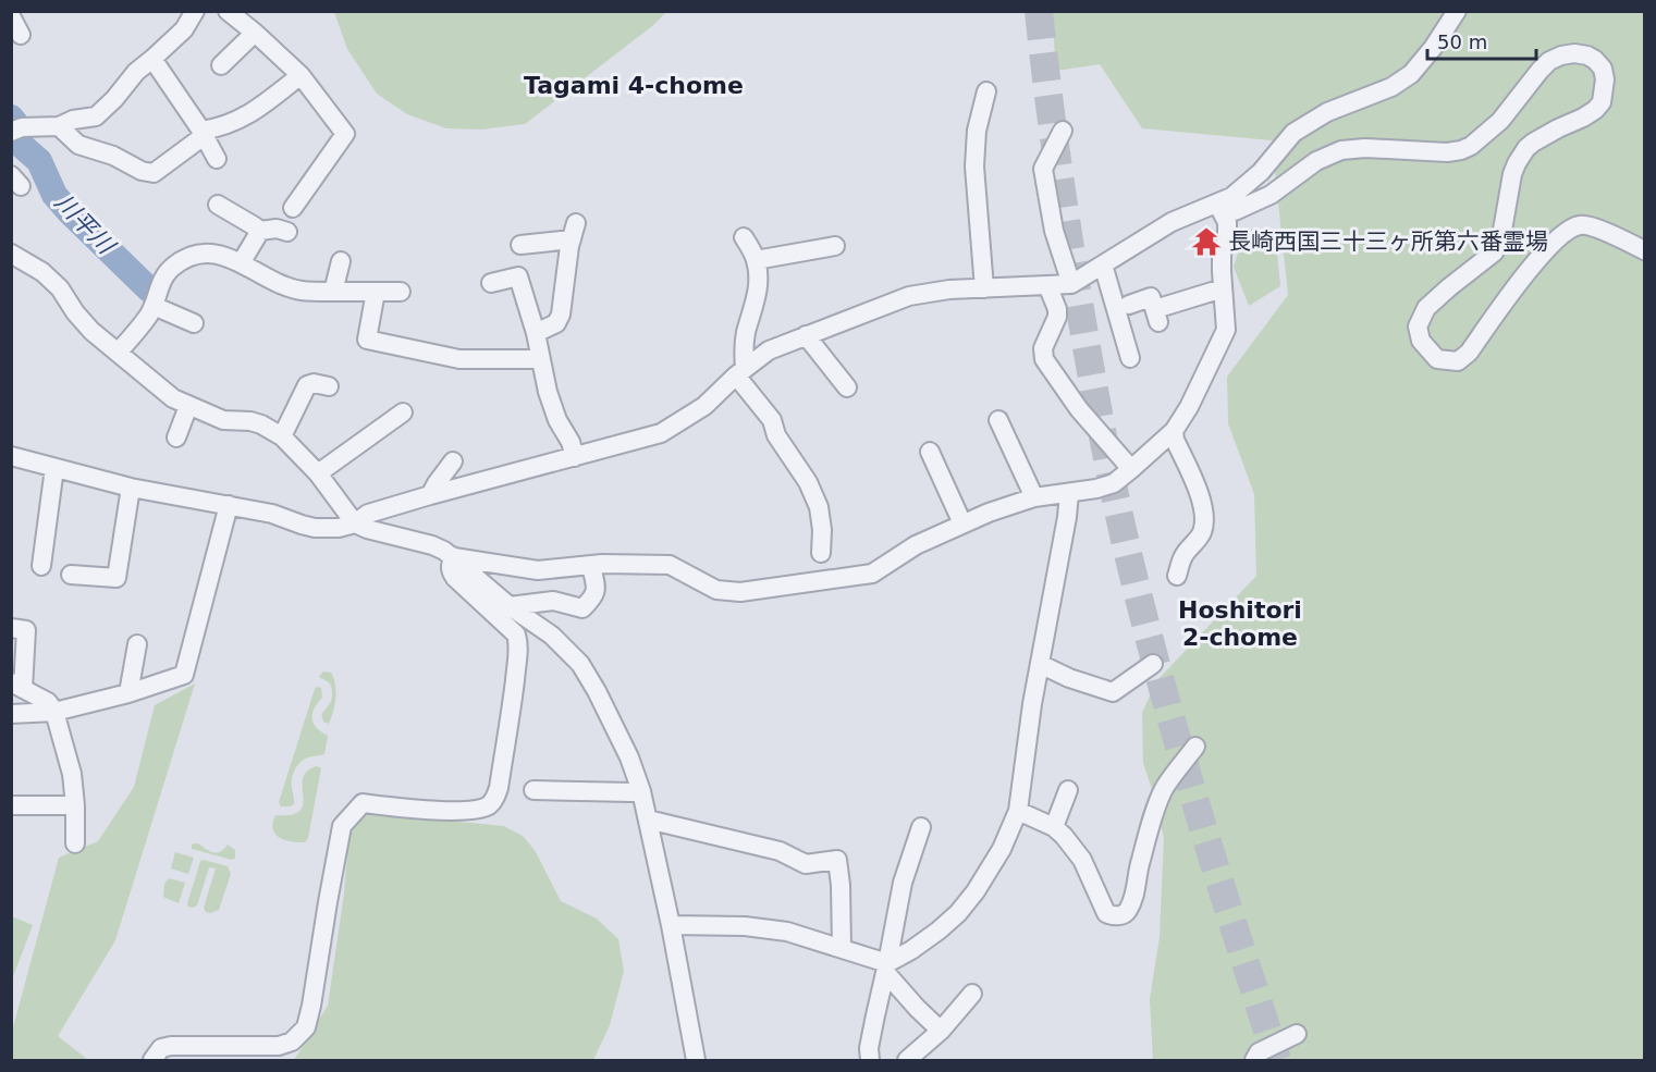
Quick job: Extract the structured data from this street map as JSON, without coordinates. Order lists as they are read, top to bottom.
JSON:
{
  "districts": ["Tagami 4-chome", "Hoshitori 2-chome"],
  "water": ["川平川"],
  "places": {
    "temple": ["長崎西国三十三ヶ所第六番霊場"]
  },
  "scale_bar": "50 m"
}
